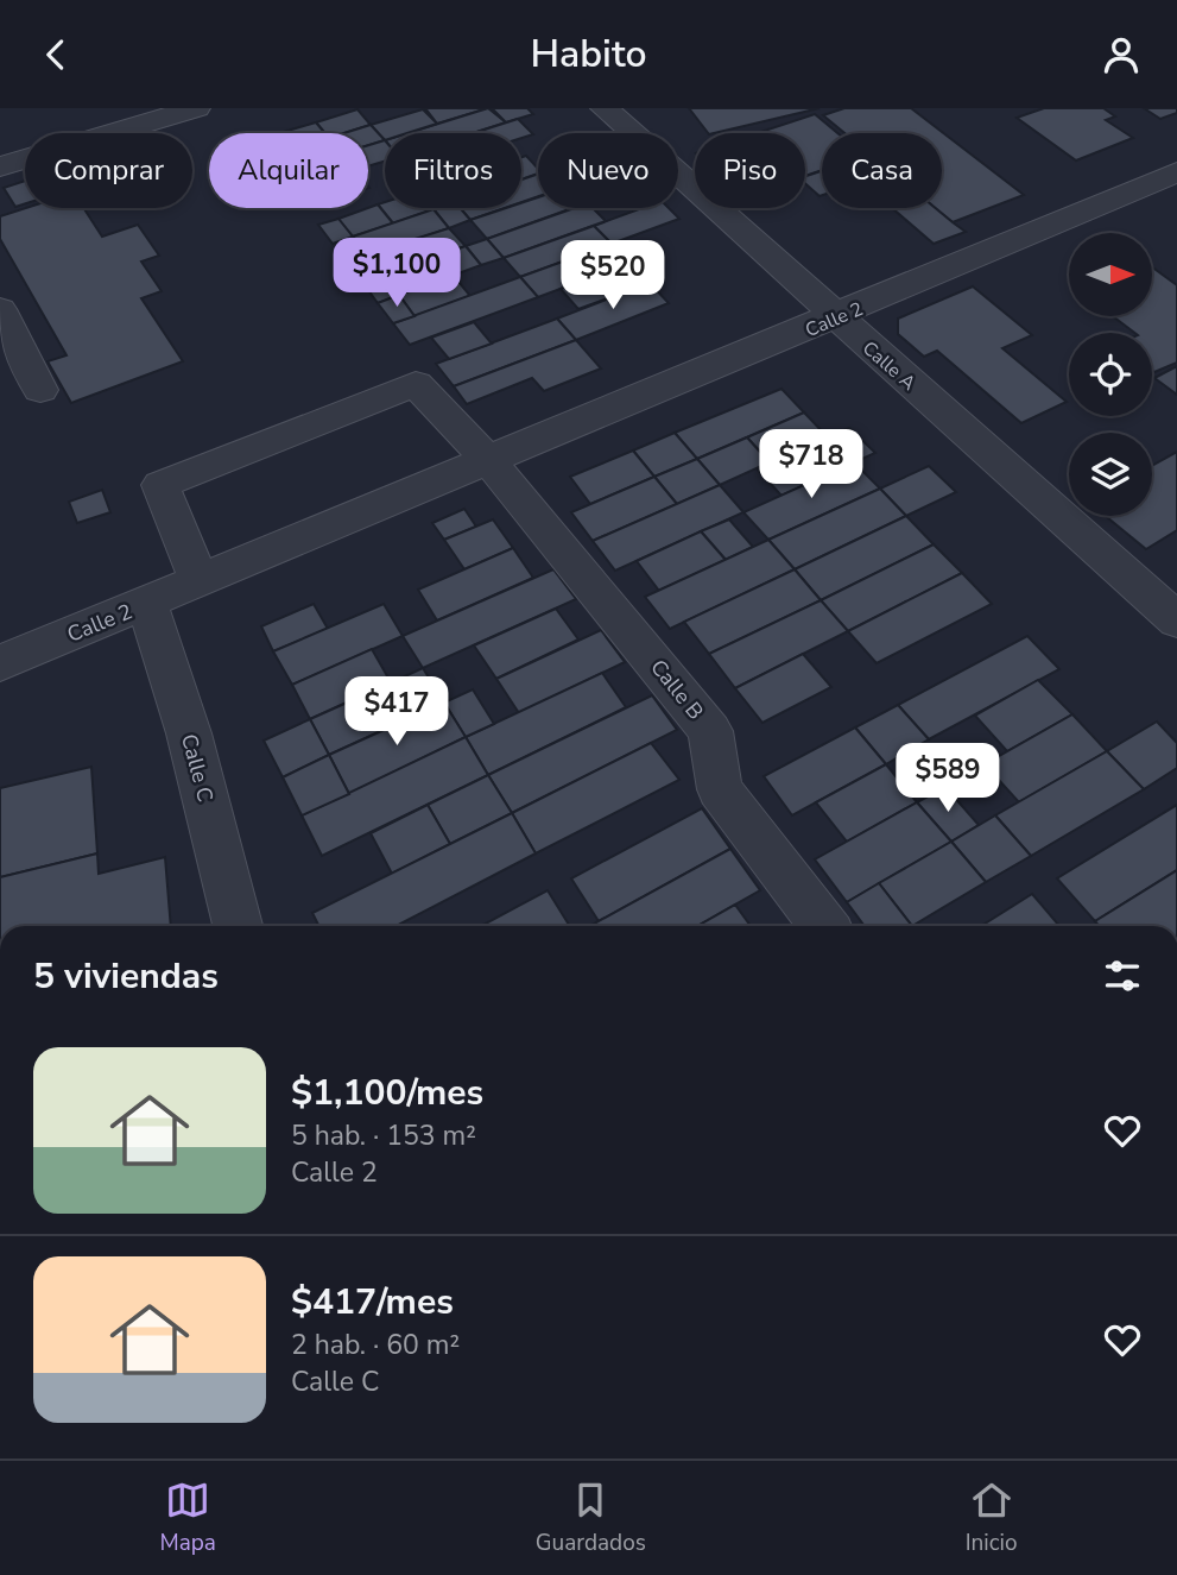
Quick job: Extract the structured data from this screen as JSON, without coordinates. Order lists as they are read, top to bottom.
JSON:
{
  "streets": {
    "street": [
      "Calle 2",
      "Calle A",
      "Calle B",
      "Calle C"
    ]
  },
  "crossings": [
    ["Calle 2", "Calle A"],
    ["Calle 2", "Calle B"],
    ["Calle 2", "Calle C"]
  ],
  "north": "right",
  "page": {
    "header": "Habito",
    "chip": [
      "Comprar",
      "Alquilar",
      "Filtros",
      "Nuevo",
      "Piso",
      "Casa"
    ],
    "price": [
      "$1,100",
      "$520",
      "$718",
      "$417",
      "$589"
    ],
    "heading": "5 viviendas",
    "list": [
      {
        "name": "$1,100/mes",
        "note": "5 hab. · 153 m² · Calle 2"
      },
      {
        "name": "$417/mes",
        "note": "2 hab. · 60 m² · Calle C"
      }
    ],
    "tabs": ["Mapa", "Guardados", "Inicio"]
  }
}
